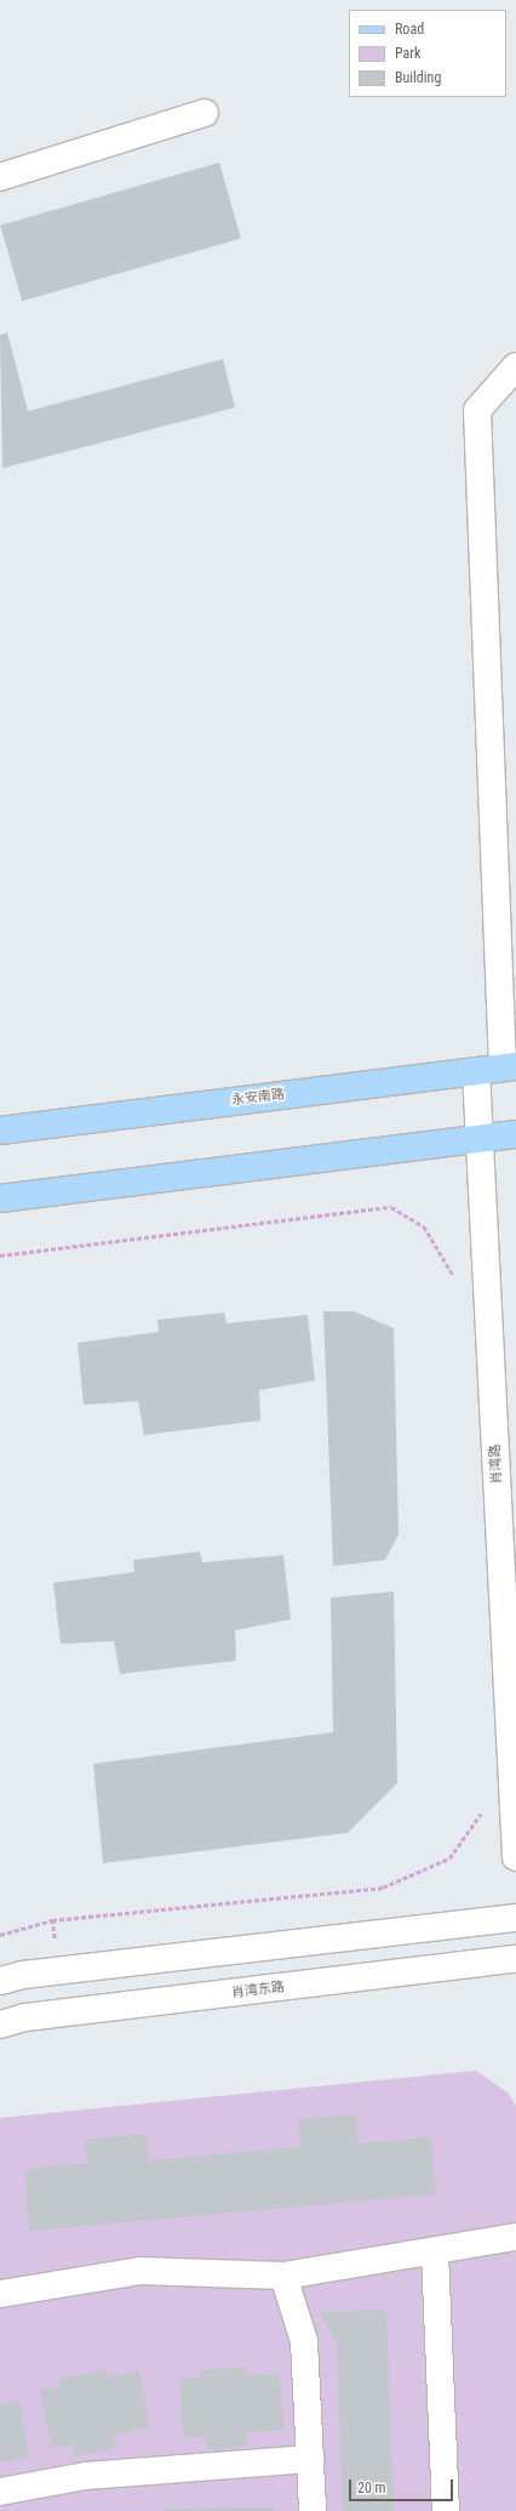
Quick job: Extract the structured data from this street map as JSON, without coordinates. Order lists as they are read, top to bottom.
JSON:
{
  "streets": {
    "main road": ["永安南路"],
    "street": ["肖湾路", "肖湾东路"]
  },
  "crossings": [
    ["永安南路", "肖湾路"]
  ],
  "legend": ["Road", "Park", "Building"],
  "scale_bar": "20 m"
}
